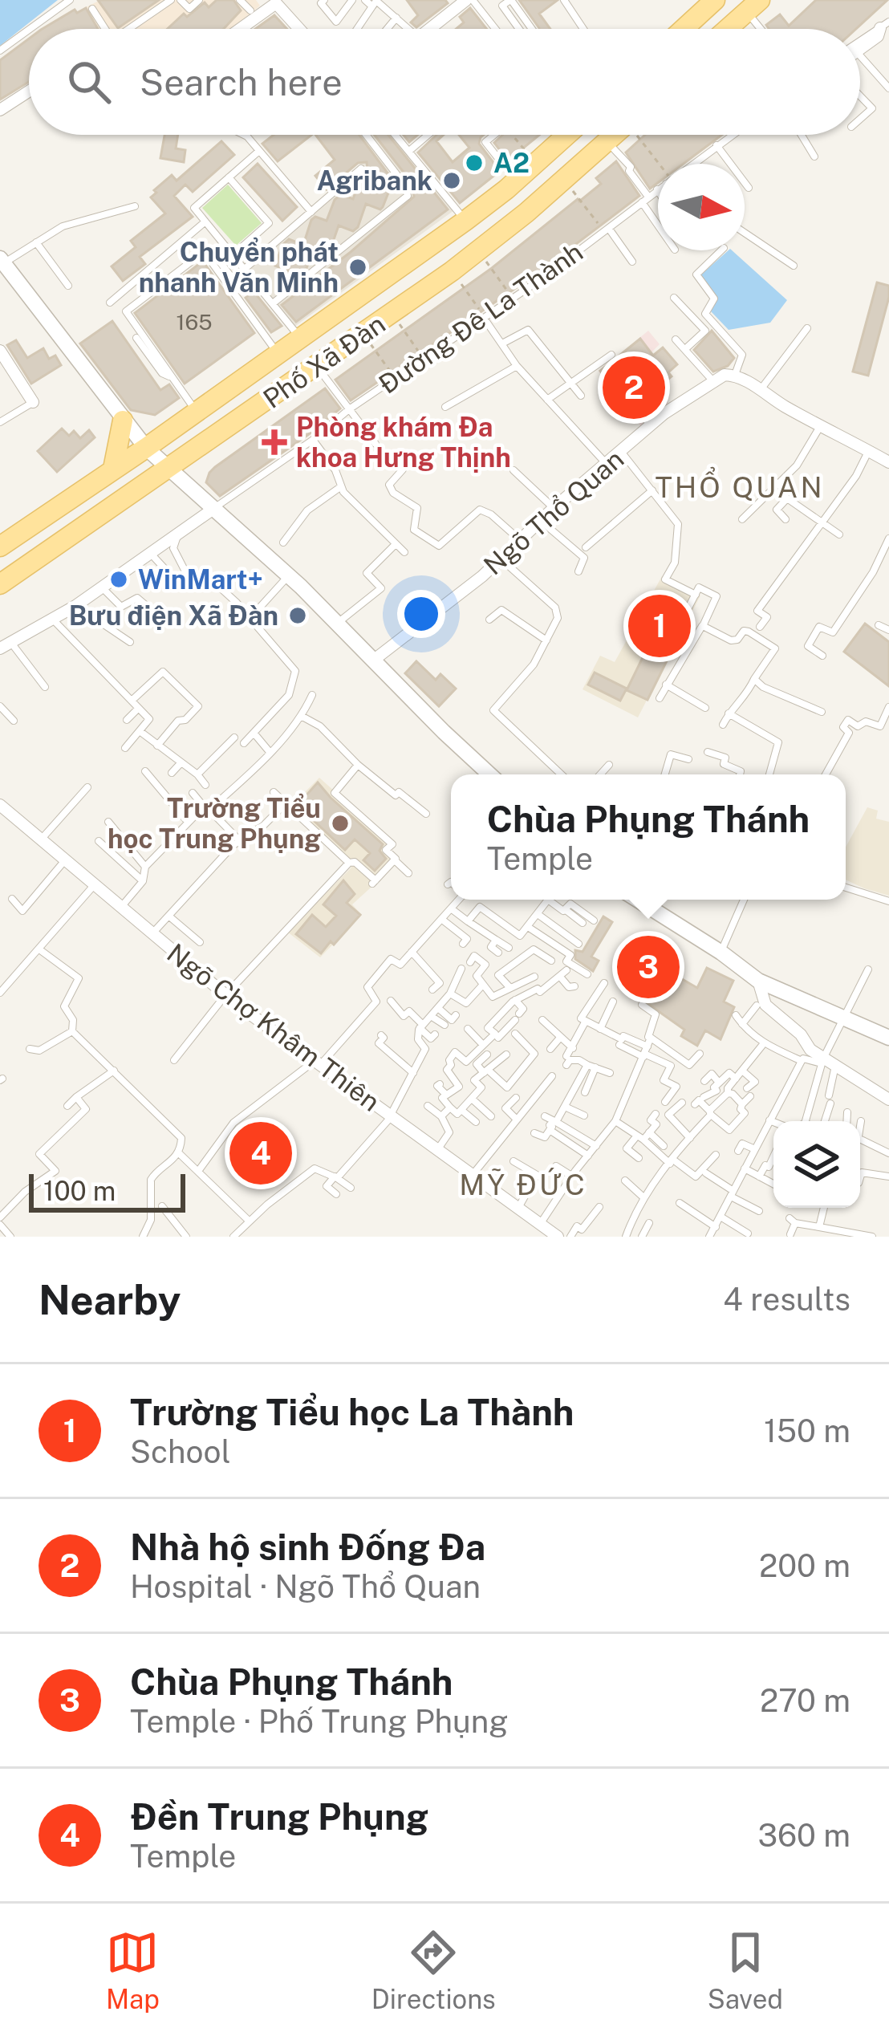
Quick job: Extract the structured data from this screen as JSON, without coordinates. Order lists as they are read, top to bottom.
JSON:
{
  "streets": {
    "main road": ["Phố Xã Đàn"],
    "street": ["Đường Đê La Thành", "Ngõ Thổ Quan", "Ngõ Chợ Khâm Thiên"]
  },
  "districts": ["THỔ QUAN", "MỸ ĐỨC"],
  "places": {
    "other": [
      "A2",
      "Agribank",
      "Chuyển phát nhanh Văn Minh",
      "WinMart+",
      "Bưu điện Xã Đàn",
      "Trường Tiểu học Trung Phụng"
    ],
    "health": ["Phòng khám Đa khoa Hưng Thịnh"]
  },
  "house_numbers": ["165"],
  "scale_bar": "100 m",
  "north": "right",
  "page": {
    "search": "Search here",
    "pins": [
      "2",
      "1",
      "3",
      "4"
    ],
    "popup": ["Chùa Phụng Thánh", "Temple"],
    "scale": "100 m",
    "heading": ["Nearby", "4 results"],
    "list": [
      {
        "mark": "1",
        "name": "Trường Tiểu học La Thành",
        "note": "School",
        "value": "150 m"
      },
      {
        "mark": "2",
        "name": "Nhà hộ sinh Đống Đa",
        "note": "Hospital · Ngõ Thổ Quan",
        "value": "200 m"
      },
      {
        "mark": "3",
        "name": "Chùa Phụng Thánh",
        "note": "Temple · Phố Trung Phụng",
        "value": "270 m"
      },
      {
        "mark": "4",
        "name": "Đền Trung Phụng",
        "note": "Temple",
        "value": "360 m"
      }
    ],
    "nav": ["Map", "Directions", "Saved"]
  }
}
